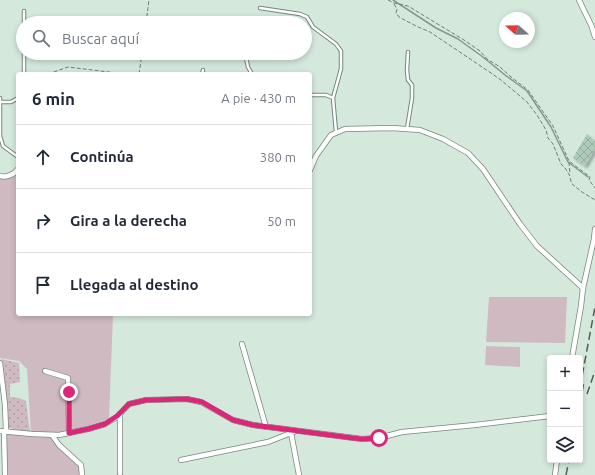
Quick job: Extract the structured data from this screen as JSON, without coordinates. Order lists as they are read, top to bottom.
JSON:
{
  "north": "left",
  "page": {
    "search": "Buscar aquí",
    "heading": ["6 min", "A pie · 430 m"],
    "list": [
      ["Continúa", "380 m"],
      ["Gira a la derecha", "50 m"],
      "Llegada al destino"
    ],
    "map_buttons": ["+", "−"]
  }
}
